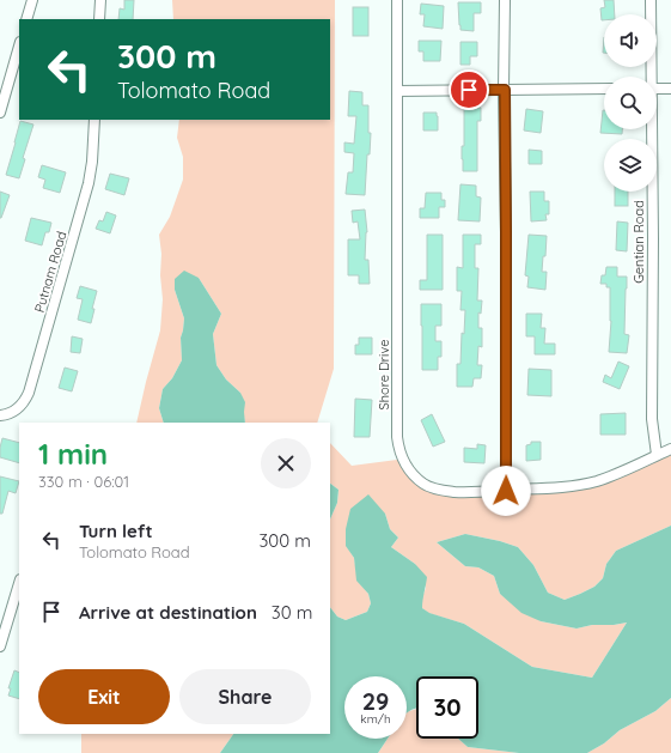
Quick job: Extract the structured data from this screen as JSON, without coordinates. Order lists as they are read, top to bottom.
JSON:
{
  "streets": {
    "street": ["Gentian Road", "Putnam Road", "Shore Drive"]
  },
  "crossings": [
    ["Gentian Road", "Shore Drive"]
  ],
  "page": {
    "turn": ["300 m", "Tolomato Road"],
    "heading": ["1 min", "330 m · 06:01"],
    "list": [
      {
        "name": "Turn left",
        "note": "Tolomato Road",
        "value": "300 m"
      },
      {
        "name": "Arrive at destination",
        "value": "30 m"
      }
    ],
    "buttons": ["Exit", "Share"],
    "speed": "29 km/h",
    "limit": "30"
  }
}
